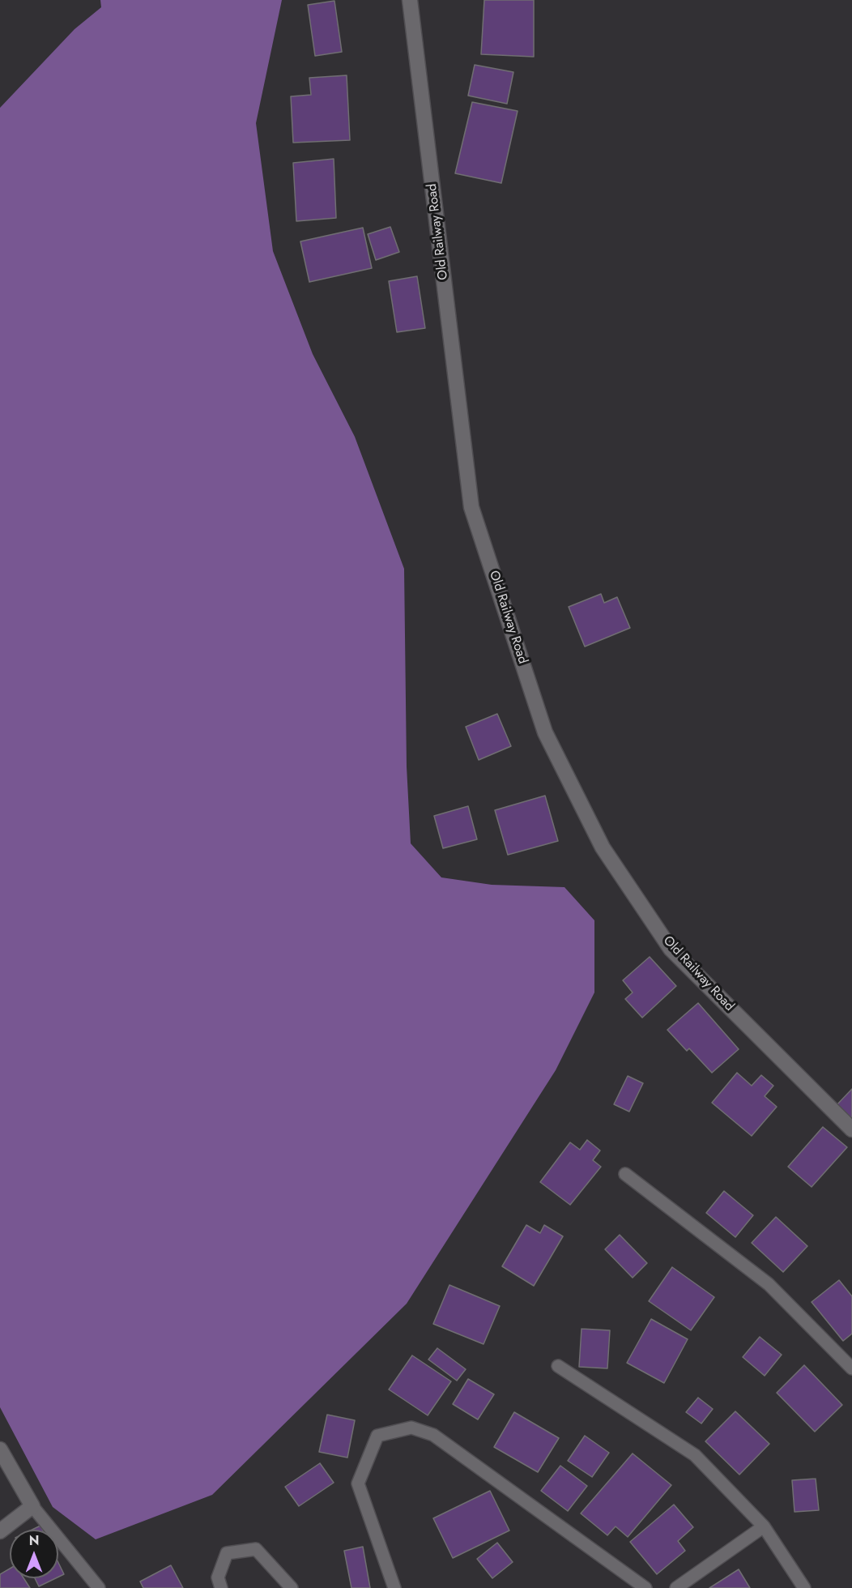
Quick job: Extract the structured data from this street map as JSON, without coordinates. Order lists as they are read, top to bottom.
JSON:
{
  "streets": {
    "street": ["Old Railway Road"]
  },
  "north": "top"
}
